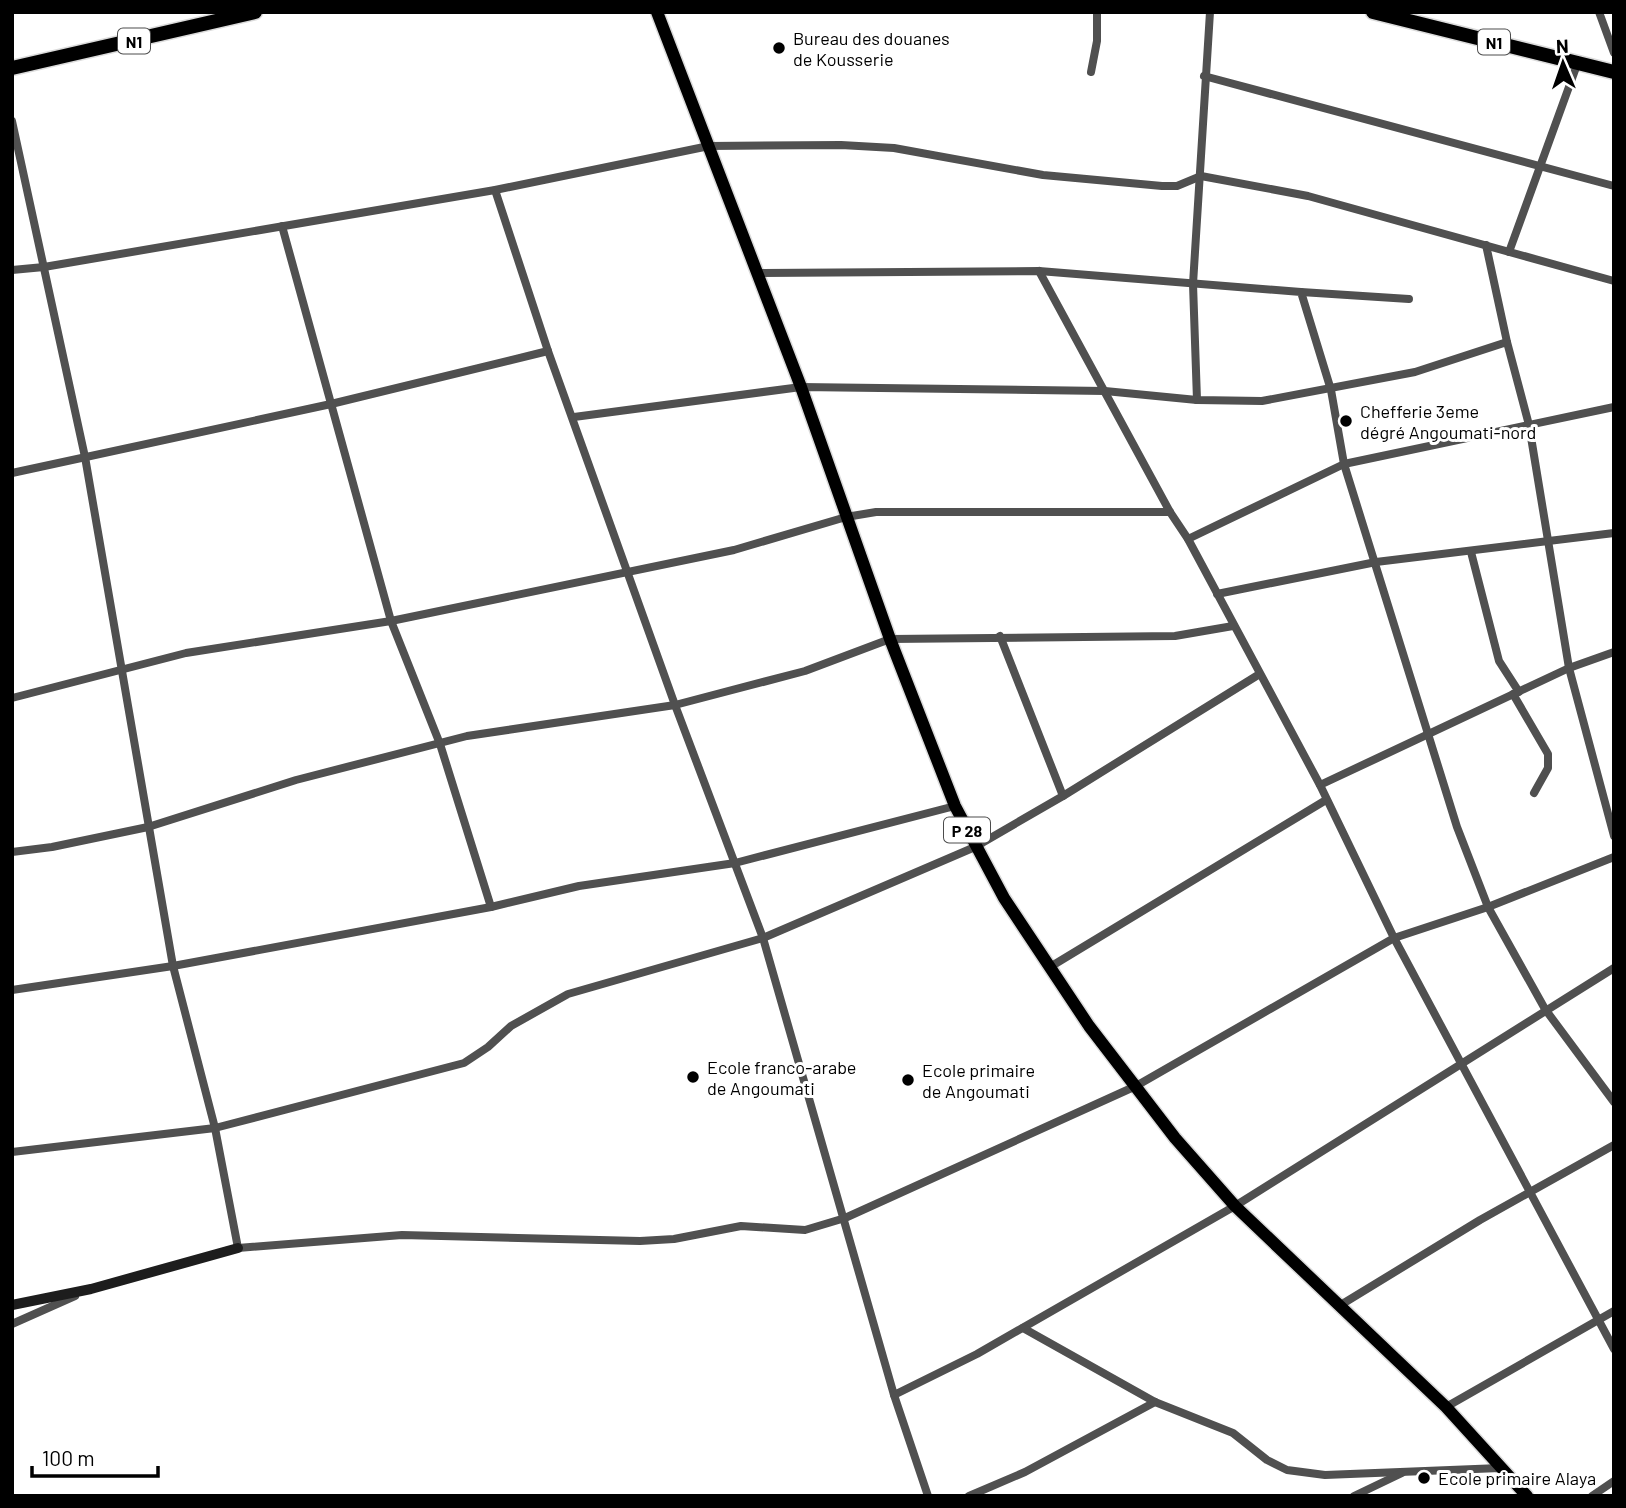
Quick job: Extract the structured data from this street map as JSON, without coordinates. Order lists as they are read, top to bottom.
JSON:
{
  "streets": {
    "highway": ["N1"],
    "main road": ["P 28"]
  },
  "places": [
    "Bureau des douanes de Kousserie",
    "Chefferie 3eme dégré Angoumati-nord",
    "Ecole franco-arabe de Angoumati",
    "Ecole primaire de Angoumati",
    "Ecole primaire Alaya"
  ],
  "scale_bar": "100 m",
  "north": "top"
}
